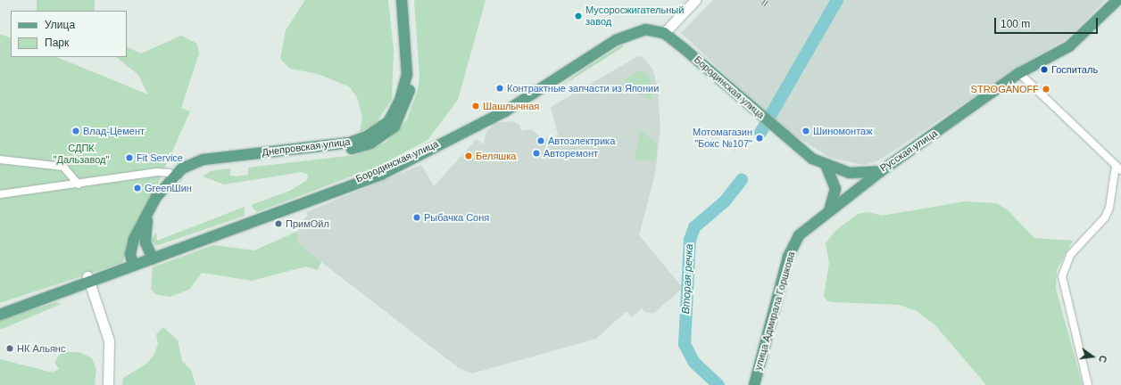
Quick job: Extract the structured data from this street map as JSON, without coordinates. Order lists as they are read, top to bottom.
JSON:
{
  "streets": {
    "main road": [
      "Бородинская улица",
      "Днепровская улица",
      "Русская улица",
      "улица Адмирала Горшкова"
    ]
  },
  "crossings": [
    ["Бородинская улица", "Днепровская улица"],
    ["Бородинская улица", "Русская улица"],
    ["Русская улица", "улица Адмирала Горшкова"]
  ],
  "water": ["Вторая речка"],
  "parks": ["СДПК \"Дальзавод\""],
  "places": [
    "Мусоросжигательный завод",
    "Госпиталь",
    "Контрактные запчасти из Японии",
    "STROGANOFF",
    "Шашлычная",
    "Влад-Цемент",
    "Шиномонтаж",
    "Мотомагазин \"Бокс №107\"",
    "Автоэлектрика",
    "Авторемонт",
    "Беляшка",
    "Fit Service",
    "GreenШин",
    "Рыбачка Соня",
    "ПримОйл",
    "НК Альянс"
  ],
  "legend": ["Улица", "Парк"],
  "scale_bar": "100 m",
  "north": "right"
}
